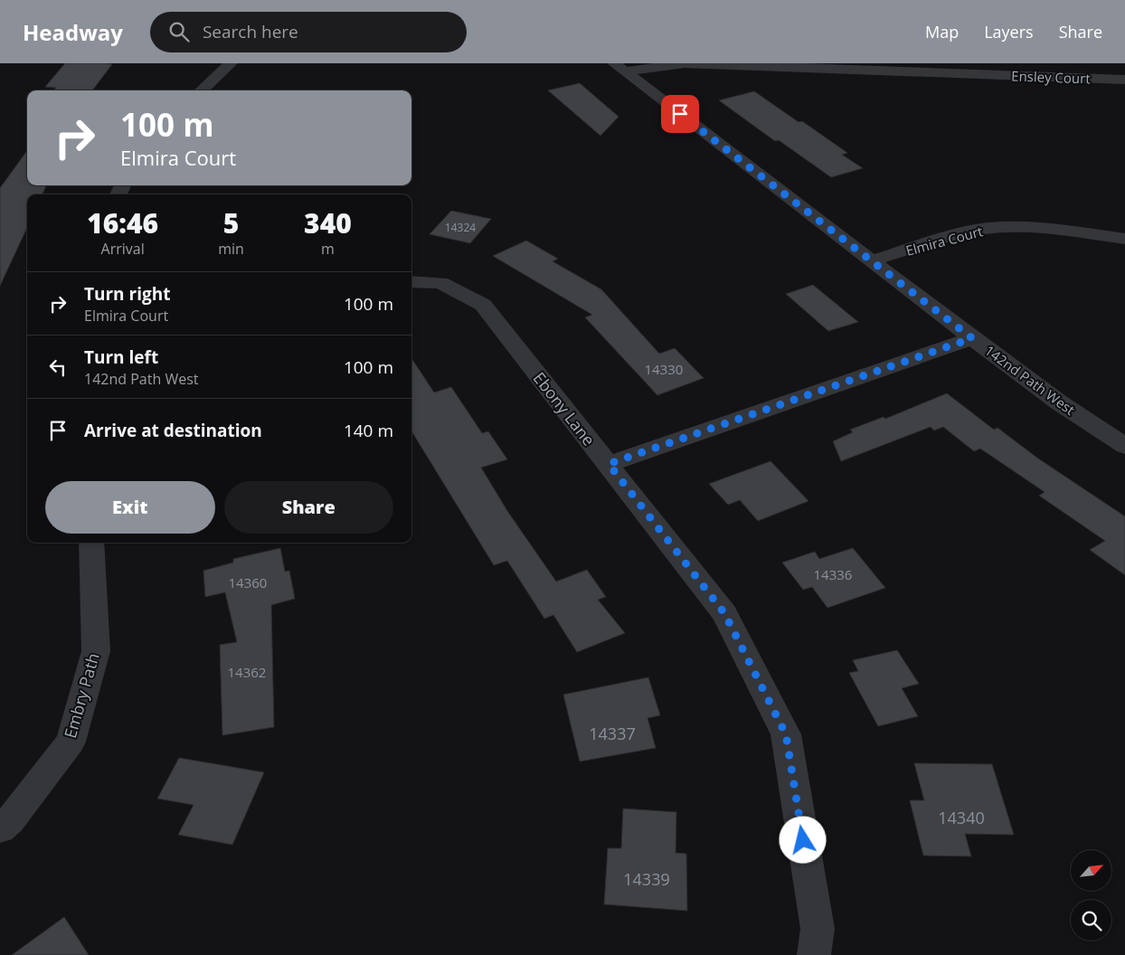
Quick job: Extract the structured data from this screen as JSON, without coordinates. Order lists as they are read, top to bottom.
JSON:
{
  "streets": {
    "street": [
      "Ensley Court",
      "Elmira Court",
      "142nd Path West",
      "Ebony Lane",
      "Embry Path"
    ]
  },
  "crossings": [
    ["Ensley Court", "142nd Path West"],
    ["Elmira Court", "142nd Path West"]
  ],
  "house_numbers": [
    "14324",
    "14330",
    "14336",
    "14360",
    "14362",
    "14337",
    "14340",
    "14339"
  ],
  "north": "top right",
  "page": {
    "header": "Headway",
    "search": "Search here",
    "nav": ["Map", "Layers", "Share"],
    "turn": ["100 m", "Elmira Court"],
    "eta": [
      "16:46",
      "Arrival",
      "5",
      "min",
      "340",
      "m"
    ],
    "list": [
      {
        "name": "Turn right",
        "note": "Elmira Court",
        "value": "100 m"
      },
      {
        "name": "Turn left",
        "note": "142nd Path West",
        "value": "100 m"
      },
      {
        "name": "Arrive at destination",
        "value": "140 m"
      }
    ],
    "buttons": ["Exit", "Share"]
  }
}
